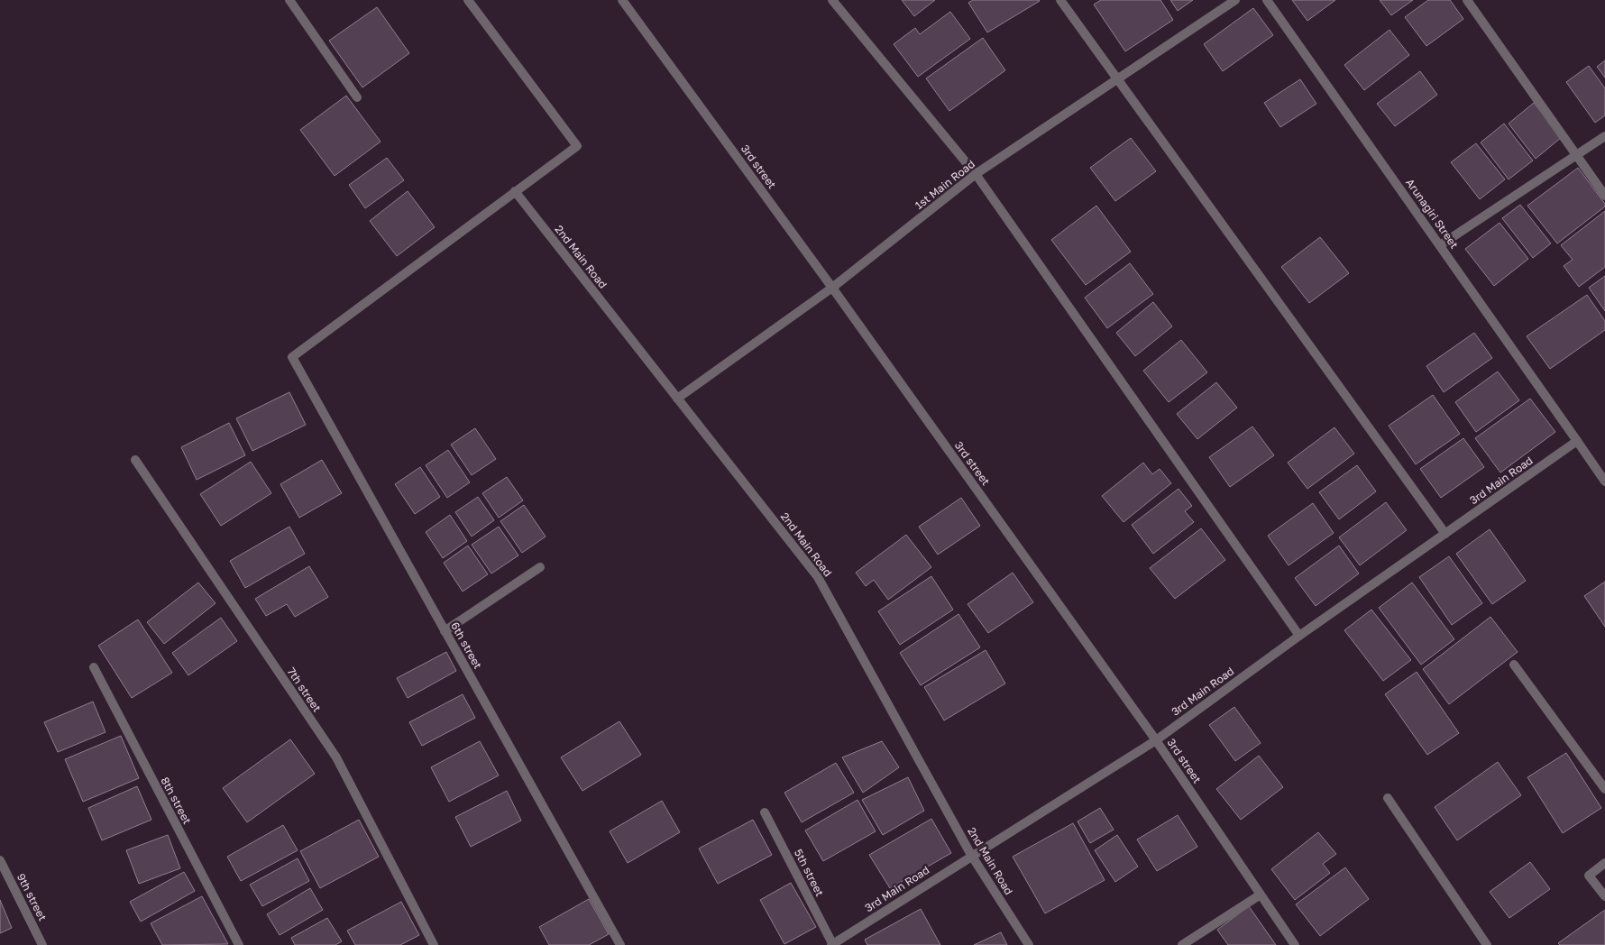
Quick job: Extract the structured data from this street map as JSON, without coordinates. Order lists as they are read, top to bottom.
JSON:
{
  "streets": {
    "street": [
      "3rd street",
      "1st Main Road",
      "Arunagiri Street",
      "2nd Main Road",
      "3rd Main Road",
      "6th street",
      "7th street",
      "8th street",
      "5th street",
      "9th street"
    ]
  },
  "crossings": [
    ["3rd street", "1st Main Road"],
    ["3rd street", "3rd Main Road"],
    ["1st Main Road", "2nd Main Road"],
    ["Arunagiri Street", "3rd Main Road"],
    ["2nd Main Road", "3rd Main Road"],
    ["2nd Main Road", "6th street"],
    ["3rd Main Road", "5th street"]
  ]
}
